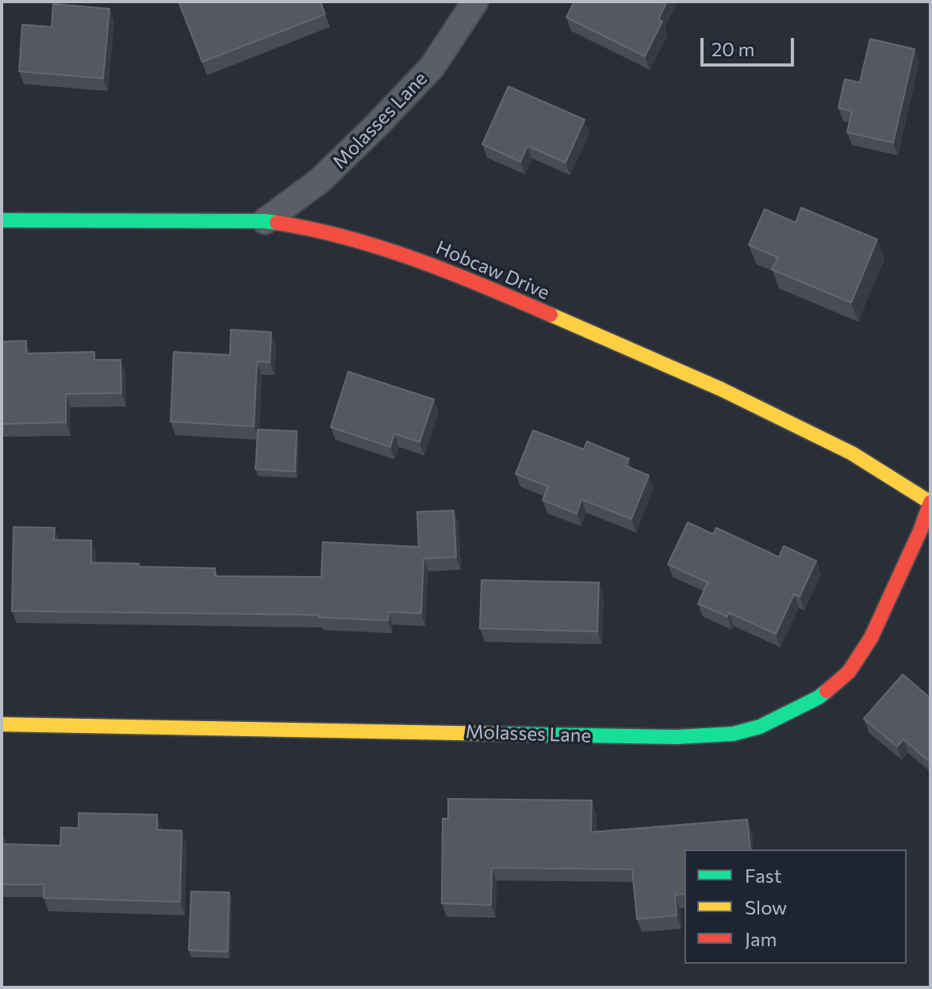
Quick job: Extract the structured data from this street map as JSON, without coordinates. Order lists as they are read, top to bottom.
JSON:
{
  "streets": {
    "street": ["Molasses Lane", "Hobcaw Drive"]
  },
  "crossings": [
    ["Molasses Lane", "Hobcaw Drive"]
  ],
  "legend": ["Fast", "Slow", "Jam"],
  "scale_bar": "20 m"
}
